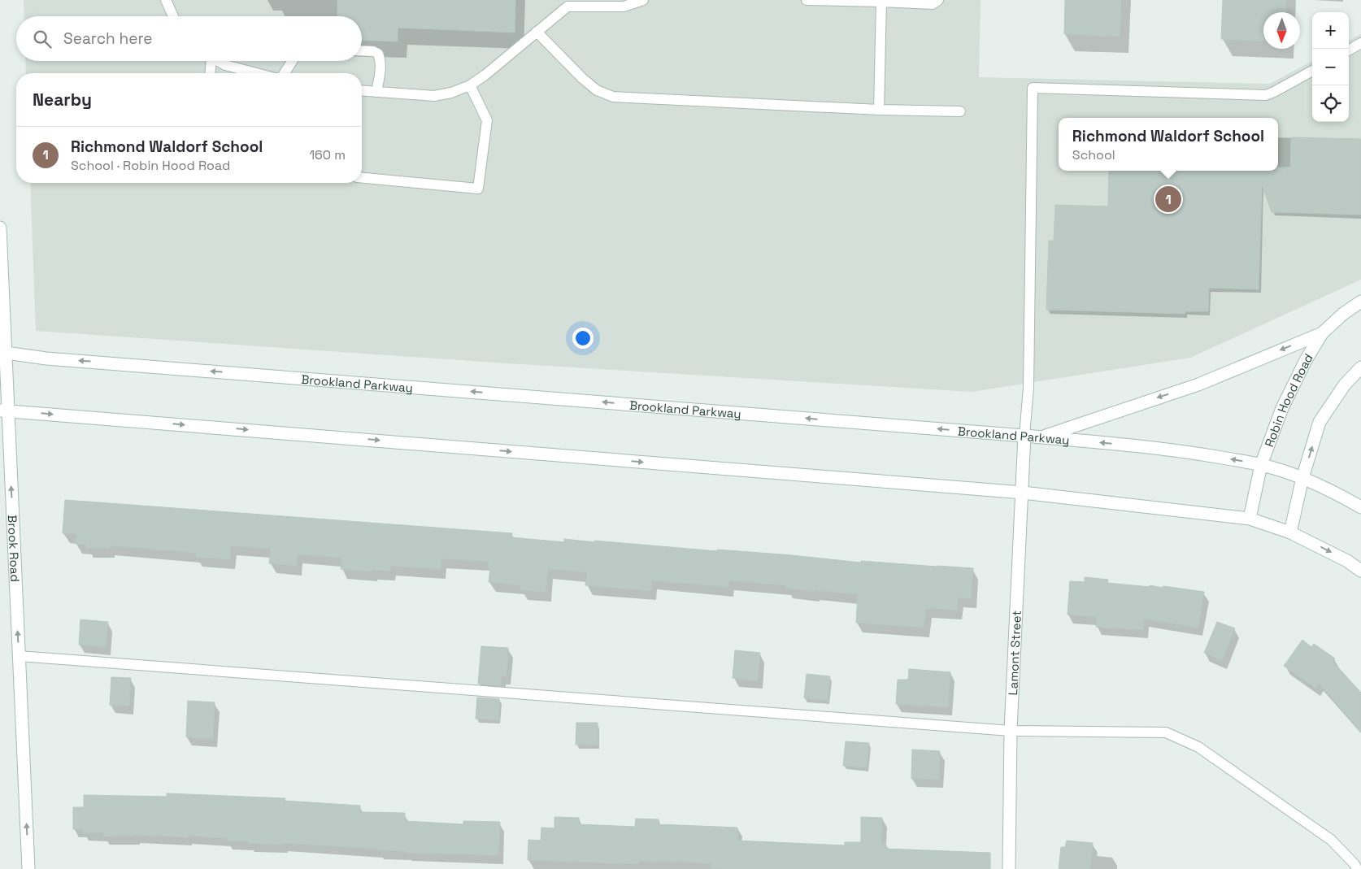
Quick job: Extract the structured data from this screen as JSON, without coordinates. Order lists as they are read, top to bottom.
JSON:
{
  "streets": {
    "main road": [
      "Brookland Parkway",
      "Robin Hood Road",
      "Brook Road",
      "Lamont Street"
    ]
  },
  "crossings": [
    ["Brookland Parkway", "Robin Hood Road"],
    ["Brookland Parkway", "Brook Road"],
    ["Brookland Parkway", "Lamont Street"]
  ],
  "one_way": ["Brook Road"],
  "north": "bottom",
  "page": {
    "map_buttons": ["+", "−"],
    "search": "Search here",
    "heading": "Nearby",
    "popup": ["Richmond Waldorf School", "School"],
    "list": [
      {
        "mark": "1",
        "name": "Richmond Waldorf School",
        "note": "School · Robin Hood Road",
        "value": "160 m"
      }
    ],
    "pins": "1"
  }
}
